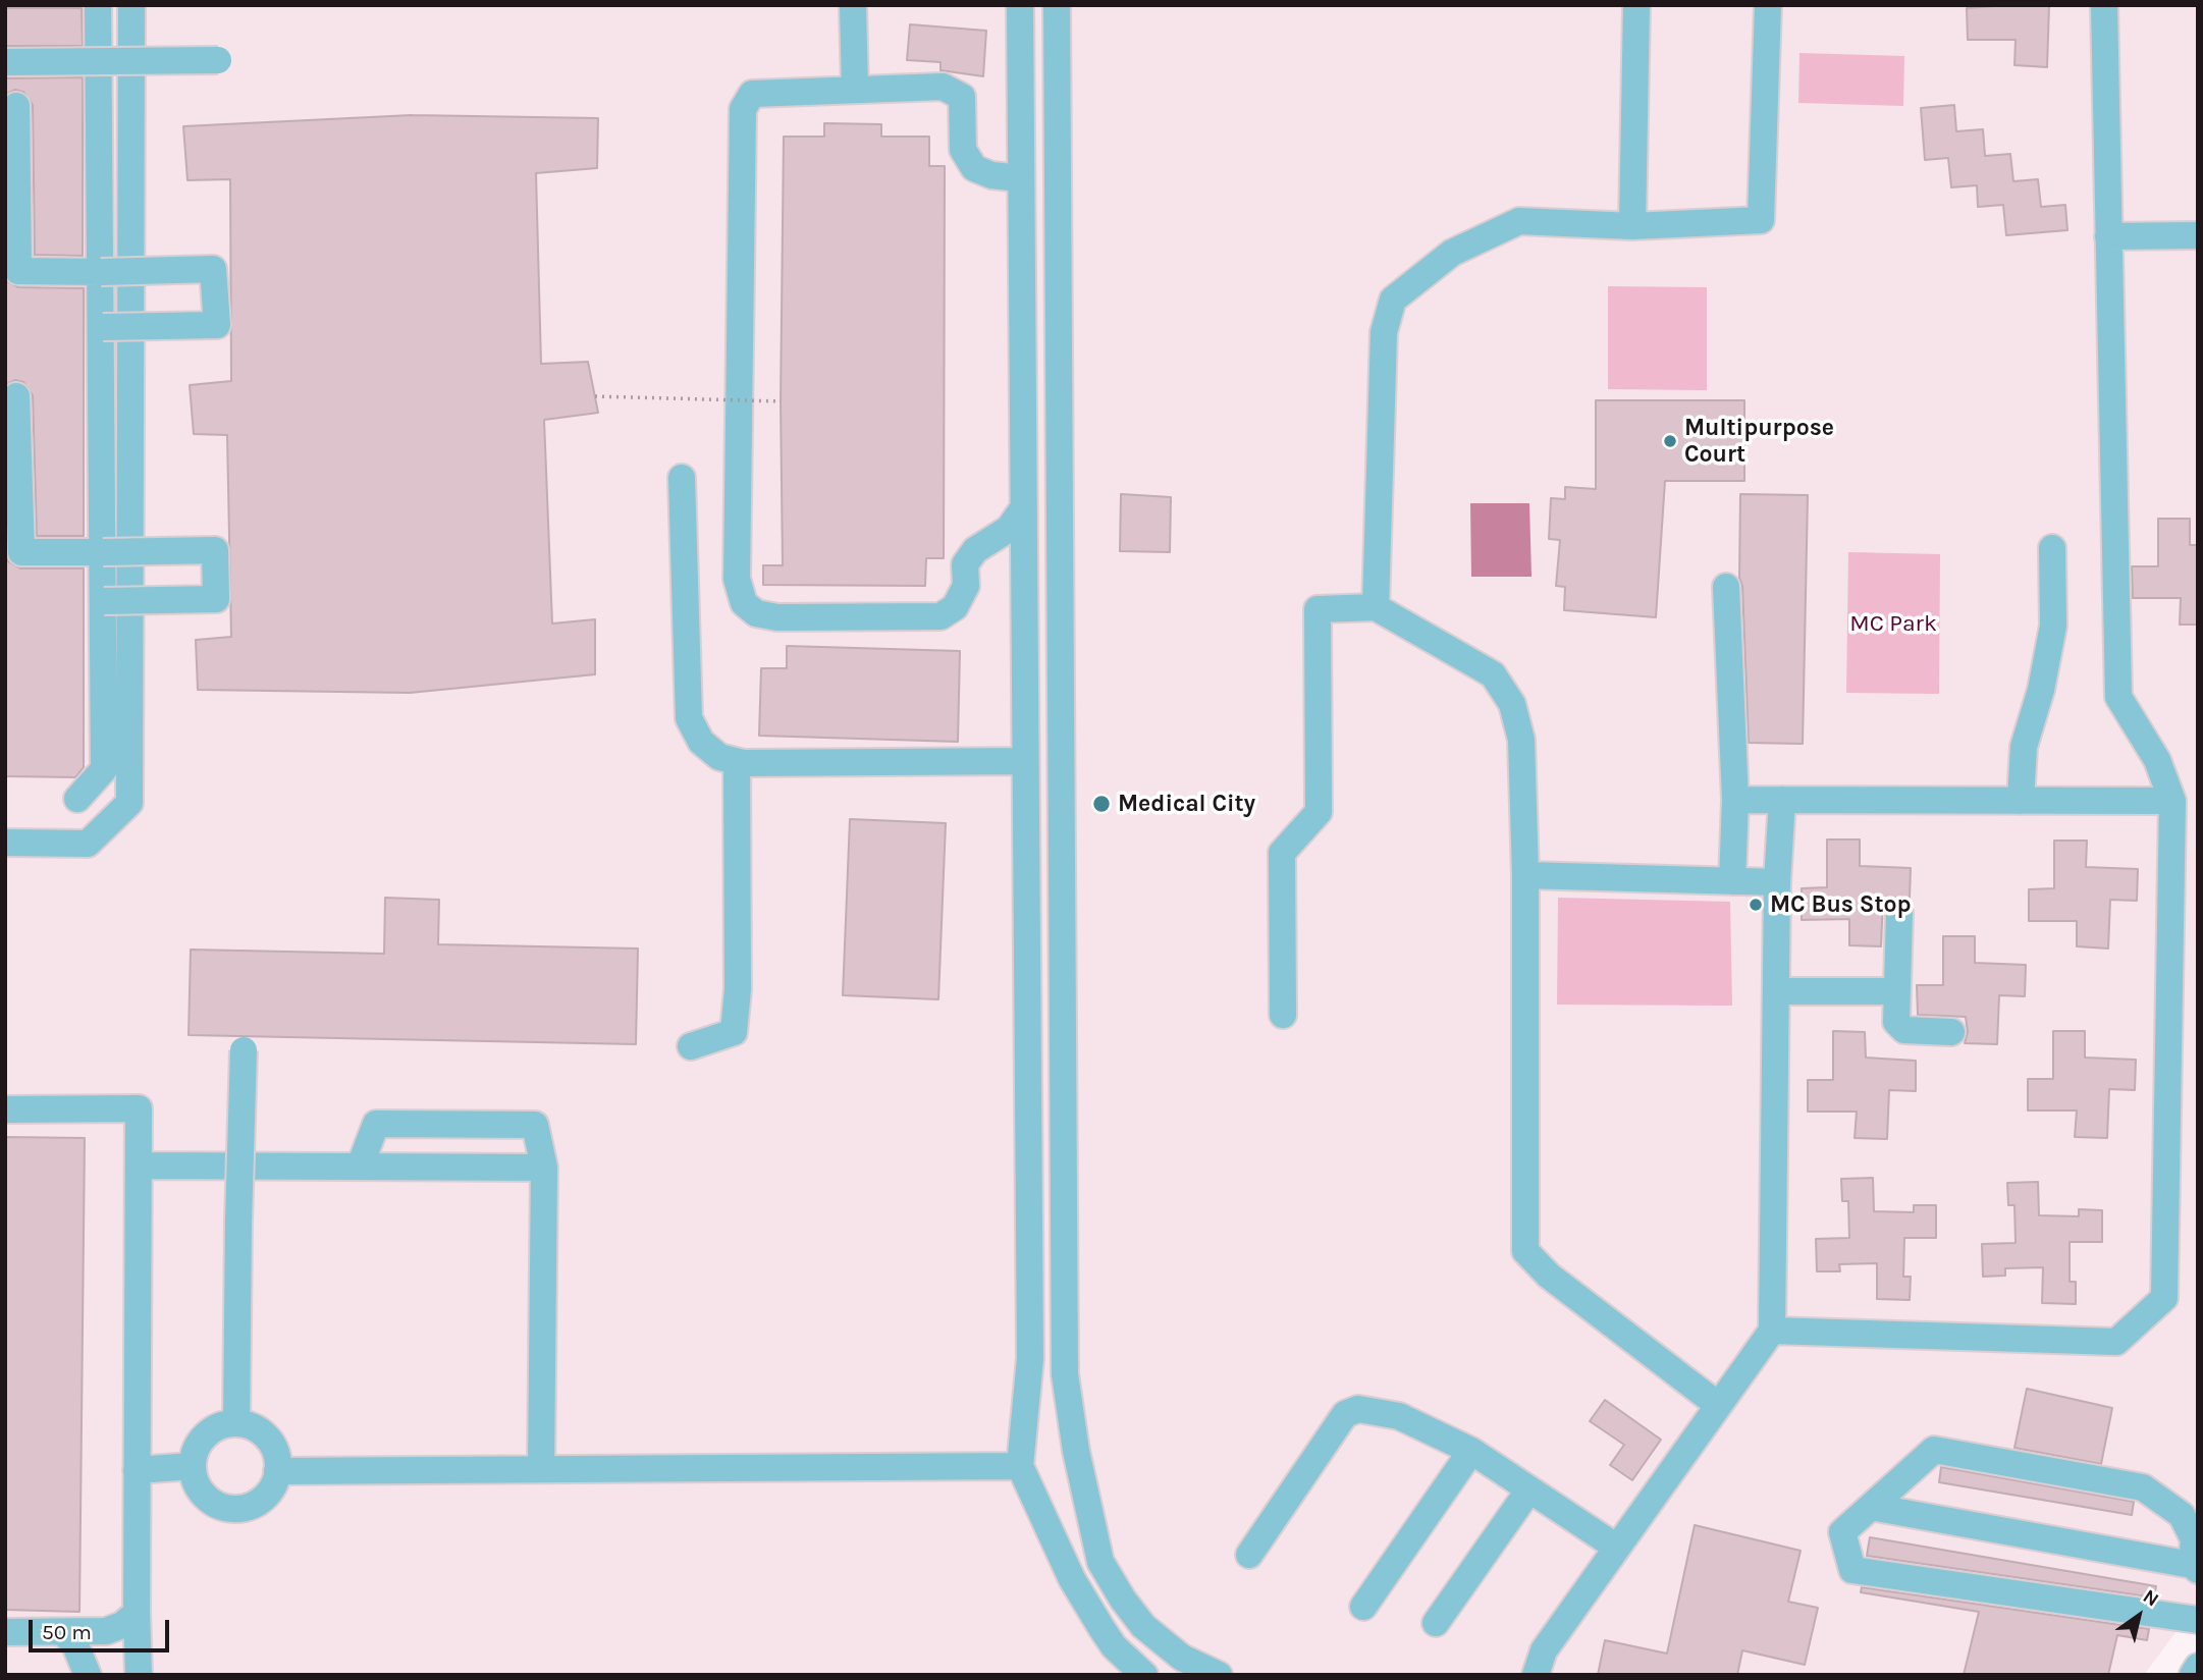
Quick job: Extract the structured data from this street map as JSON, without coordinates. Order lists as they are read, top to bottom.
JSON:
{
  "parks": ["MC Park"],
  "places": ["Multipurpose Court", "Medical City", "MC Bus Stop"],
  "scale_bar": "50 m",
  "north": "top right"
}
